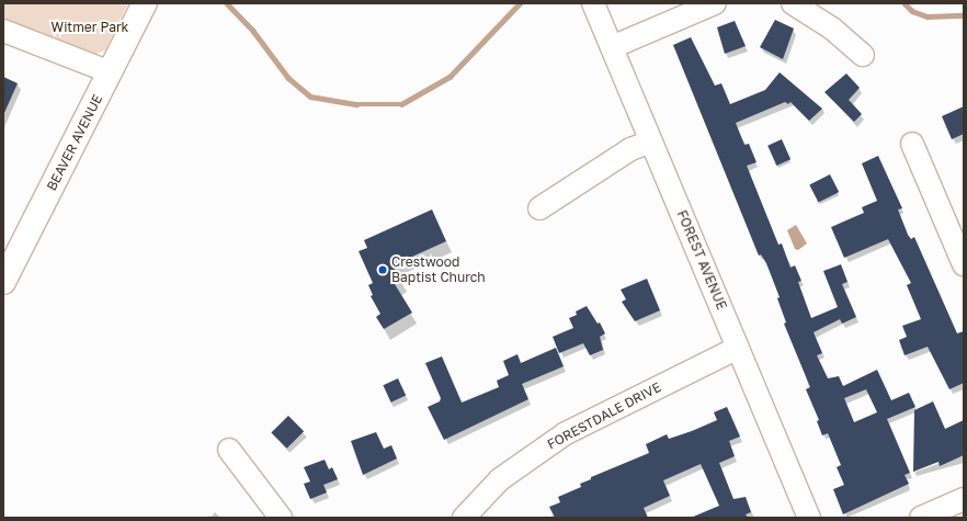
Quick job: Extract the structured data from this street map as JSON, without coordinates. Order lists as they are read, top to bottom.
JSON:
{
  "streets": {
    "main road": ["BEAVER AVENUE"],
    "street": ["FOREST AVENUE", "FORESTDALE DRIVE"]
  },
  "crossings": [
    ["FOREST AVENUE", "FORESTDALE DRIVE"]
  ],
  "parks": ["Witmer Park"],
  "places": ["Crestwood Baptist Church"]
}
